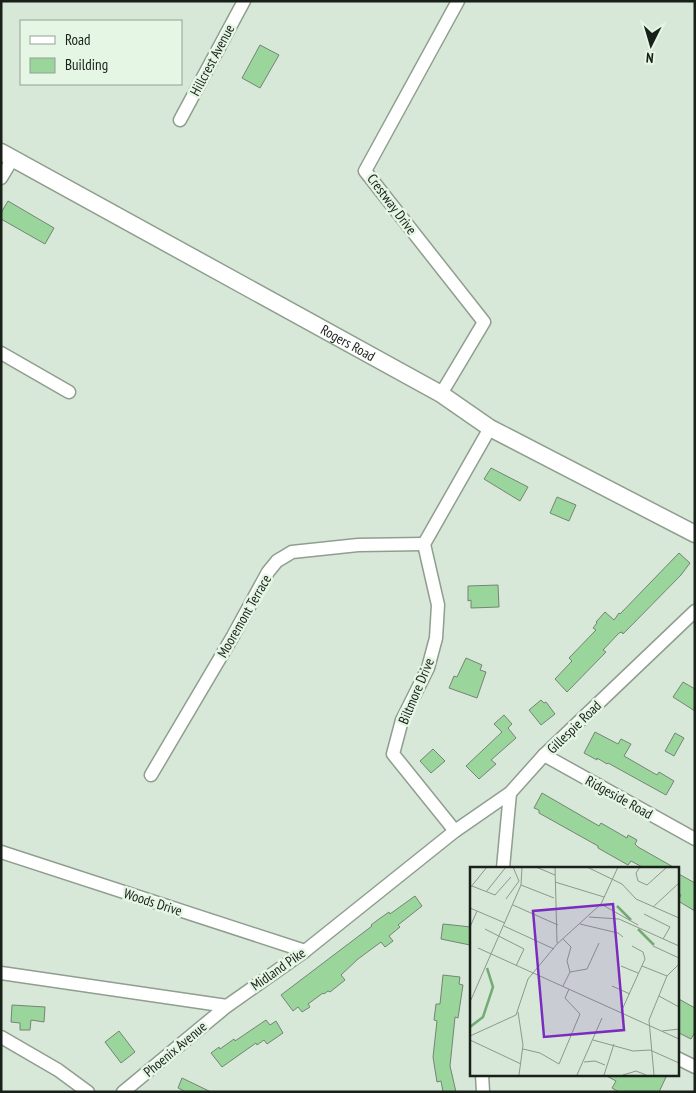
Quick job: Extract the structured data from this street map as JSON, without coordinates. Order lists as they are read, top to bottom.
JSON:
{
  "streets": {
    "street": [
      "Hillcrest Avenue",
      "Crestway Drive",
      "Rogers Road",
      "Mooremont Terrace",
      "Biltmore Drive",
      "Gillespie Road",
      "Ridgeside Road",
      "Woods Drive",
      "Midland Pike",
      "Phoenix Avenue"
    ]
  },
  "crossings": [
    ["Crestway Drive", "Rogers Road"],
    ["Mooremont Terrace", "Biltmore Drive"],
    ["Biltmore Drive", "Midland Pike"],
    ["Gillespie Road", "Ridgeside Road"],
    ["Gillespie Road", "Midland Pike"],
    ["Woods Drive", "Midland Pike"],
    ["Midland Pike", "Phoenix Avenue"]
  ],
  "legend": ["Road", "Building"],
  "north": "bottom"
}
